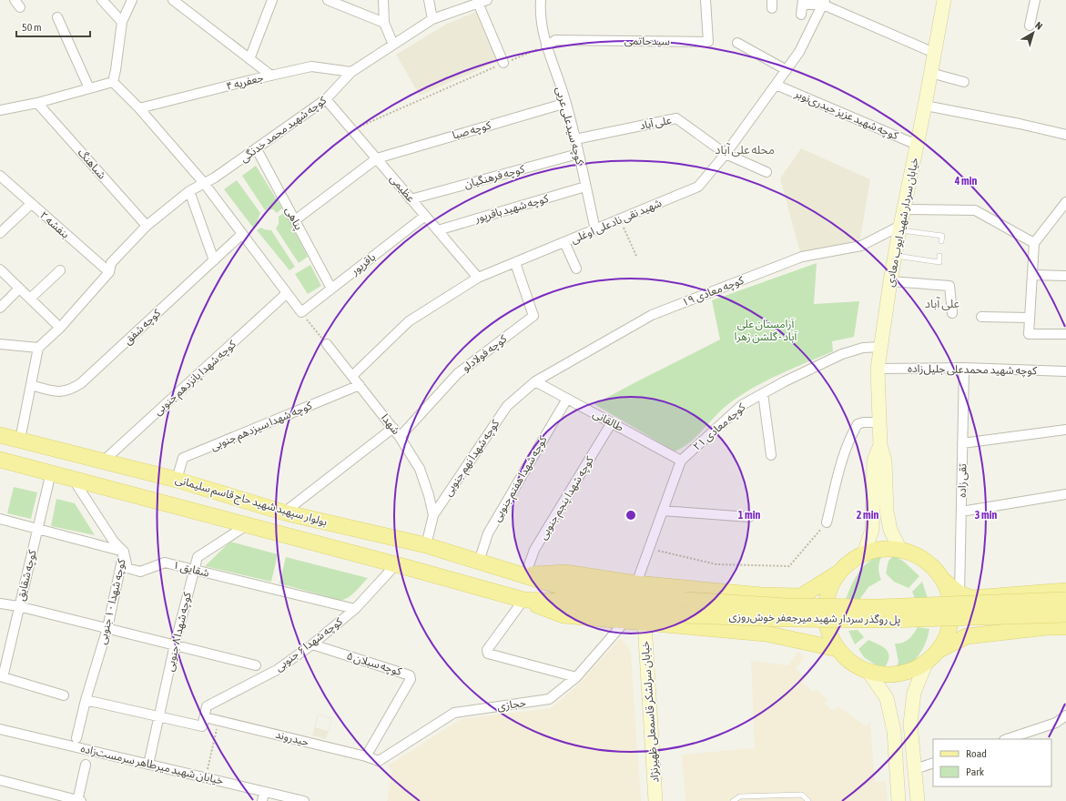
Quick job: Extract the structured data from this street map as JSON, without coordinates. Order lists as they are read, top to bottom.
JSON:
{
  "streets": {
    "main road": [
      "خیابان سردار شهید ایوب معادی",
      "بولوار سپهبد شهید حاج قاسم سلیمانی",
      "پل روگذر سردار شهید میرجعفر خوش‌روزی",
      "خیابان سرلشکر قاسمعلی ظهیرنژاد"
    ],
    "street": [
      "سیدحاتمی",
      "جعفریه ۴",
      "کوچه شهید عزیز حیدری‌نوبر",
      "علی آباد",
      "کوچه سیدعلی عربی",
      "کوچه شهید محمد خدنگی",
      "کوچه صبا",
      "شباهنگ",
      "کوچه فرهنگیان",
      "عظیمی",
      "کوچه شهید باقرپور",
      "پناهی",
      "شهید نقی نادعلی اوغلی",
      "بنفشه ۲",
      "باقرپور",
      "کوچه معادی ۱۹",
      "کوچه شفق",
      "کوچه فولادلو",
      "کوچه شهید محمدعلی جلیل‌زاده",
      "کوچه شهدا پانزدهم جنوبی",
      "طالقانی",
      "شهدا",
      "کوچه شهدا سیزدهم جنوبی",
      "کوچه معادی ۲۱",
      "کوچه شهدا نهم جنوبی",
      "کوچه شهدا هفتم جنوبی",
      "تقی زاده",
      "کوچه شهدا پنجم جنوبی",
      "شقایق ۱",
      "کوچه شقایق",
      "کوچه شهدا ۱۰ جنوبی",
      "کوچه شهدا ۸ جنوبی",
      "کوچه شهدا ۶ جنوبی",
      "کوچه سبلان ۵",
      "حجازی",
      "حیدروند",
      "خیابان شهید میرطاهر سرمست‌زاده"
    ]
  },
  "crossings": [
    ["سیدحاتمی", "کوچه سیدعلی عربی"],
    ["جعفریه ۴", "کوچه شهید محمد خدنگی"],
    ["کوچه شهید عزیز حیدری‌نوبر", "شهید نقی نادعلی اوغلی"],
    ["کوچه شهید عزیز حیدری‌نوبر", "خیابان سردار شهید ایوب معادی"],
    ["علی آباد", "کوچه سیدعلی عربی"],
    ["علی آباد", "شهید نقی نادعلی اوغلی"],
    ["کوچه سیدعلی عربی", "کوچه صبا"],
    ["کوچه سیدعلی عربی", "کوچه فرهنگیان"],
    ["کوچه سیدعلی عربی", "کوچه شهید باقرپور"],
    ["کوچه سیدعلی عربی", "شهید نقی نادعلی اوغلی"],
    ["کوچه شهید محمد خدنگی", "شباهنگ"],
    ["کوچه شهید محمد خدنگی", "عظیمی"],
    ["کوچه شهید محمد خدنگی", "پناهی"],
    ["کوچه شهید محمد خدنگی", "بنفشه ۲"],
    ["کوچه صبا", "عظیمی"],
    ["کوچه فرهنگیان", "عظیمی"],
    ["عظیمی", "کوچه شهید باقرپور"],
    ["عظیمی", "شهید نقی نادعلی اوغلی"],
    ["عظیمی", "باقرپور"],
    ["پناهی", "باقرپور"],
    ["شهید نقی نادعلی اوغلی", "کوچه فولادلو"],
    ["شهید نقی نادعلی اوغلی", "شهدا"],
    ["خیابان سردار شهید ایوب معادی", "کوچه معادی ۱۹"],
    ["خیابان سردار شهید ایوب معادی", "کوچه شهید محمدعلی جلیل‌زاده"],
    ["خیابان سردار شهید ایوب معادی", "کوچه معادی ۲۱"],
    ["کوچه معادی ۱۹", "طالقانی"],
    ["کوچه معادی ۱۹", "کوچه شهدا نهم جنوبی"],
    ["کوچه فولادلو", "شهدا"],
    ["کوچه شهید محمدعلی جلیل‌زاده", "تقی زاده"],
    ["کوچه شهدا پانزدهم جنوبی", "بولوار سپهبد شهید حاج قاسم سلیمانی"],
    ["طالقانی", "کوچه معادی ۲۱"],
    ["طالقانی", "کوچه شهدا نهم جنوبی"],
    ["طالقانی", "کوچه شهدا هفتم جنوبی"],
    ["طالقانی", "کوچه شهدا پنجم جنوبی"],
    ["شهدا", "کوچه شهدا سیزدهم جنوبی"],
    ["شهدا", "کوچه شهدا نهم جنوبی"],
    ["کوچه شهدا سیزدهم جنوبی", "بولوار سپهبد شهید حاج قاسم سلیمانی"],
    ["کوچه شهدا نهم جنوبی", "بولوار سپهبد شهید حاج قاسم سلیمانی"],
    ["کوچه شهدا هفتم جنوبی", "بولوار سپهبد شهید حاج قاسم سلیمانی"],
    ["کوچه شهدا پنجم جنوبی", "بولوار سپهبد شهید حاج قاسم سلیمانی"],
    ["بولوار سپهبد شهید حاج قاسم سلیمانی", "کوچه شقایق"],
    ["بولوار سپهبد شهید حاج قاسم سلیمانی", "کوچه شهدا ۱۰ جنوبی"],
    ["بولوار سپهبد شهید حاج قاسم سلیمانی", "پل روگذر سردار شهید میرجعفر خوش‌روزی"],
    ["بولوار سپهبد شهید حاج قاسم سلیمانی", "کوچه شهدا ۸ جنوبی"],
    ["بولوار سپهبد شهید حاج قاسم سلیمانی", "کوچه شهدا ۶ جنوبی"],
    ["شقایق ۱", "کوچه شهدا ۱۰ جنوبی"],
    ["شقایق ۱", "کوچه شهدا ۸ جنوبی"],
    ["شقایق ۱", "کوچه شهدا ۶ جنوبی"],
    ["کوچه شهدا ۱۰ جنوبی", "حیدروند"],
    ["کوچه شهدا ۸ جنوبی", "حیدروند"],
    ["کوچه شهدا ۸ جنوبی", "خیابان شهید میرطاهر سرمست‌زاده"],
    ["کوچه شهدا ۶ جنوبی", "کوچه سبلان ۵"],
    ["کوچه شهدا ۶ جنوبی", "حیدروند"],
    ["کوچه سبلان ۵", "حیدروند"],
    ["حجازی", "حیدروند"]
  ],
  "districts": ["محله علی آباد", "علی آباد"],
  "parks": ["آرامستان علی آباد - گلشن زهرا"],
  "legend": ["Road", "Park"],
  "scale_bar": "50 m",
  "north": "top right",
  "rings": [
    "4 min",
    "1 min",
    "2 min",
    "3 min"
  ]
}
